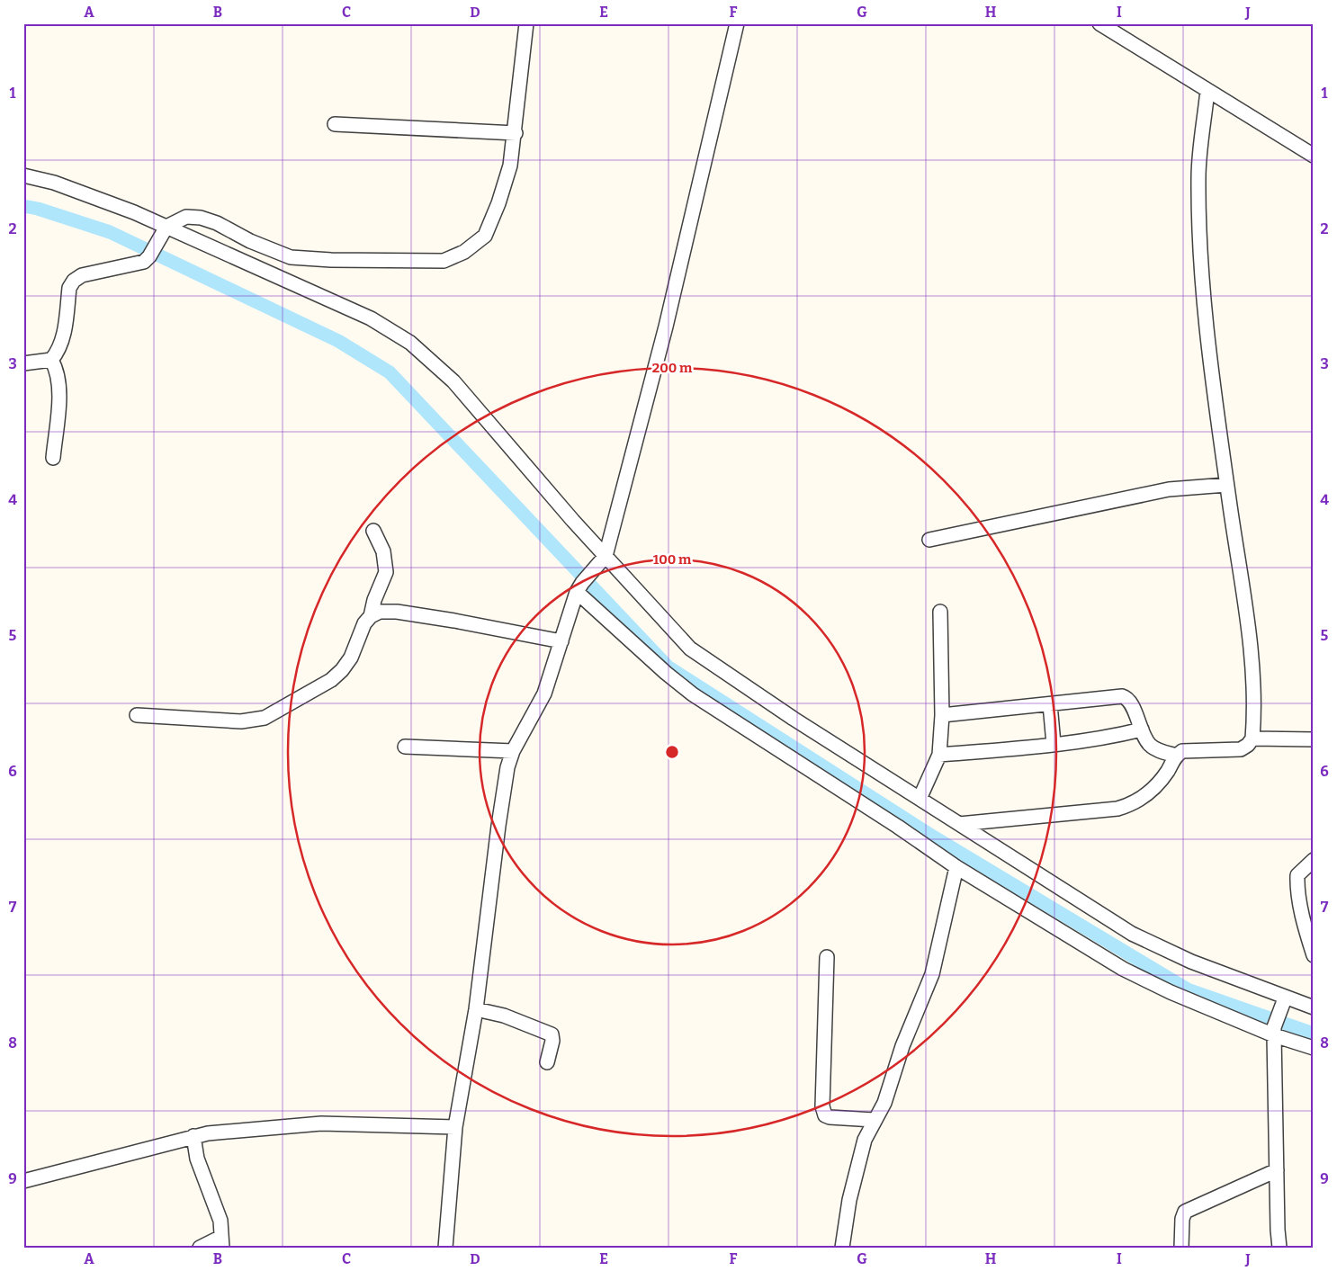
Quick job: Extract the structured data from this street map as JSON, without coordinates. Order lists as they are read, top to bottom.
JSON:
{
  "grid": {
    "columns": [
      "A",
      "B",
      "C",
      "D",
      "E",
      "F",
      "G",
      "H",
      "I",
      "J"
    ],
    "rows": [
      "1",
      "2",
      "3",
      "4",
      "5",
      "6",
      "7",
      "8",
      "9"
    ]
  },
  "rings": ["200 m", "100 m"]
}
